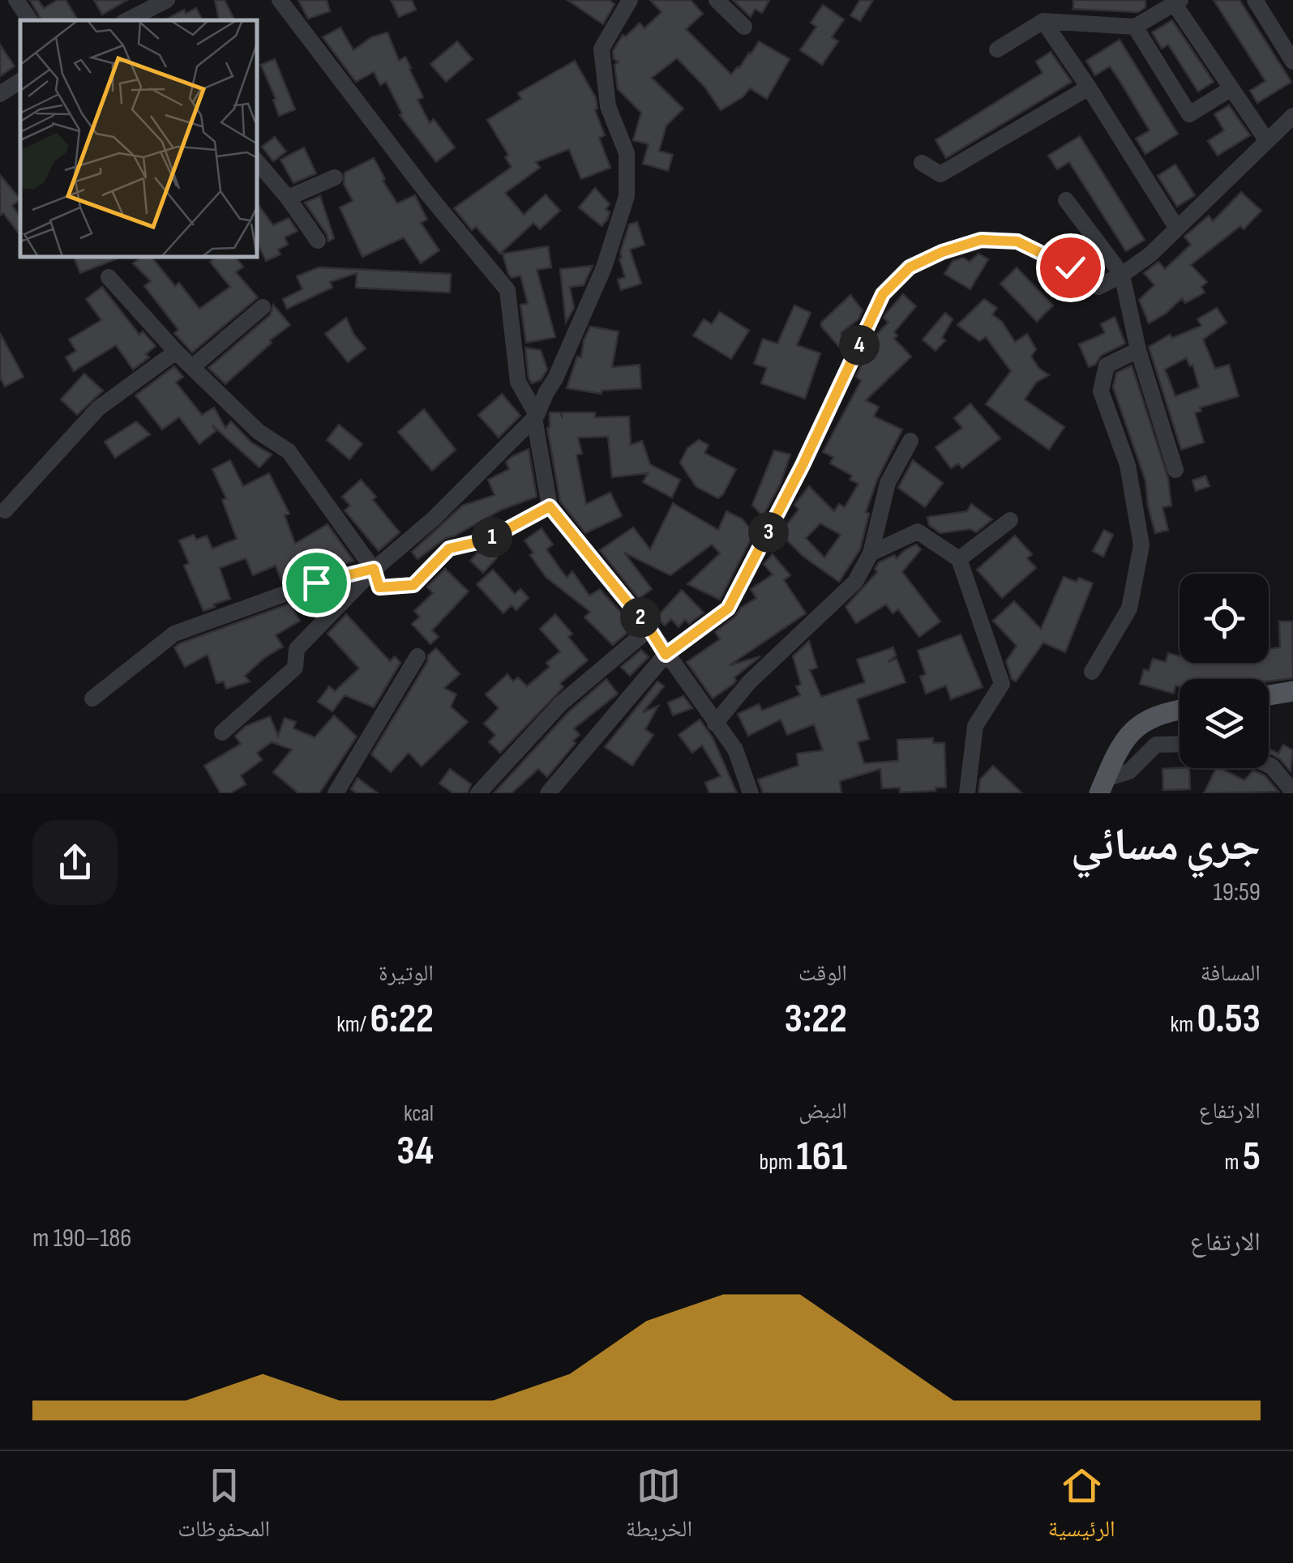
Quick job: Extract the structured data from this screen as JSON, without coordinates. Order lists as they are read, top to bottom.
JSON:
{
  "page": {
    "pins": [
      "4",
      "3",
      "1",
      "2"
    ],
    "heading": ["جري مسائي", "19:59"],
    "stats": [
      ["المسافة", "0.53 km"],
      ["الوقت", "3:22"],
      ["الوتيرة", "6:22 /km"],
      ["الارتفاع", "5 m"],
      ["النبض", "161 bpm"],
      ["kcal", "34"]
    ],
    "chart": ["الارتفاع", "186–190 m"],
    "tabs": ["الرئيسية", "الخريطة", "المحفوظات"]
  }
}
